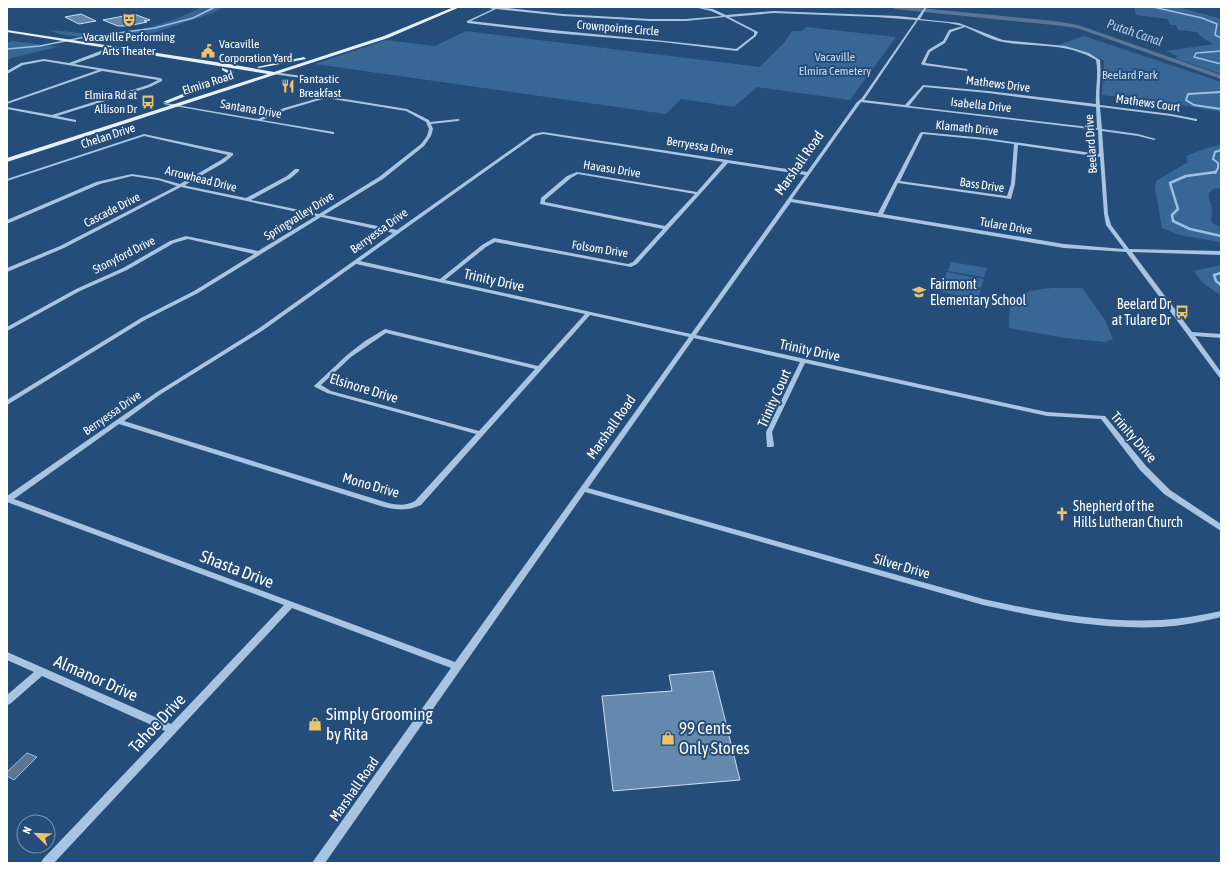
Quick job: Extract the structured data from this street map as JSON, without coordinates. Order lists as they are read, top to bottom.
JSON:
{
  "streets": {
    "main road": ["Elmira Road"],
    "street": [
      "Crownpointe Circle",
      "Mathews Drive",
      "Mathews Court",
      "Isabella Drive",
      "Santana Drive",
      "Klamath Drive",
      "Chelan Drive",
      "Beelard Drive",
      "Berryessa Drive",
      "Marshall Road",
      "Havasu Drive",
      "Arrowhead Drive",
      "Bass Drive",
      "Cascade Drive",
      "Springvalley Drive",
      "Tulare Drive",
      "Folsom Drive",
      "Stonyford Drive",
      "Trinity Drive",
      "Elsinore Drive",
      "Trinity Court",
      "Mono Drive",
      "Silver Drive",
      "Shasta Drive",
      "Almanor Drive",
      "Tahoe Drive"
    ]
  },
  "crossings": [
    ["Crownpointe Circle", "Beelard Drive"],
    ["Elmira Road", "Santana Drive"],
    ["Mathews Drive", "Mathews Court"],
    ["Mathews Drive", "Isabella Drive"],
    ["Mathews Drive", "Beelard Drive"],
    ["Mathews Court", "Beelard Drive"],
    ["Isabella Drive", "Beelard Drive"],
    ["Isabella Drive", "Marshall Road"],
    ["Klamath Drive", "Beelard Drive"],
    ["Klamath Drive", "Bass Drive"],
    ["Klamath Drive", "Tulare Drive"],
    ["Chelan Drive", "Cascade Drive"],
    ["Beelard Drive", "Marshall Road"],
    ["Beelard Drive", "Tulare Drive"],
    ["Berryessa Drive", "Marshall Road"],
    ["Berryessa Drive", "Arrowhead Drive"],
    ["Berryessa Drive", "Folsom Drive"],
    ["Berryessa Drive", "Trinity Drive"],
    ["Berryessa Drive", "Mono Drive"],
    ["Berryessa Drive", "Shasta Drive"],
    ["Marshall Road", "Tulare Drive"],
    ["Marshall Road", "Trinity Drive"],
    ["Marshall Road", "Silver Drive"],
    ["Marshall Road", "Shasta Drive"],
    ["Havasu Drive", "Folsom Drive"],
    ["Arrowhead Drive", "Cascade Drive"],
    ["Arrowhead Drive", "Springvalley Drive"],
    ["Springvalley Drive", "Stonyford Drive"],
    ["Folsom Drive", "Trinity Drive"],
    ["Trinity Drive", "Trinity Court"],
    ["Trinity Drive", "Mono Drive"],
    ["Elsinore Drive", "Mono Drive"],
    ["Shasta Drive", "Tahoe Drive"],
    ["Almanor Drive", "Tahoe Drive"]
  ],
  "water": ["Putah Canal"],
  "parks": ["Vacaville Elmira Cemetery", "Beelard Park"],
  "places": {
    "theatre": ["Vacaville Performing Arts Theater"],
    "public building": ["Vacaville Corporation Yard"],
    "restaurant": ["Fantastic Breakfast"],
    "bus stop": ["Elmira Rd at Allison Dr", "Beelard Dr at Tulare Dr"],
    "school or university": ["Fairmont Elementary School"],
    "church": ["Shepherd of the Hills Lutheran Church"],
    "shop": ["Simply Grooming by Rita", "99 Cents Only Stores"]
  },
  "north": "top left"
}
